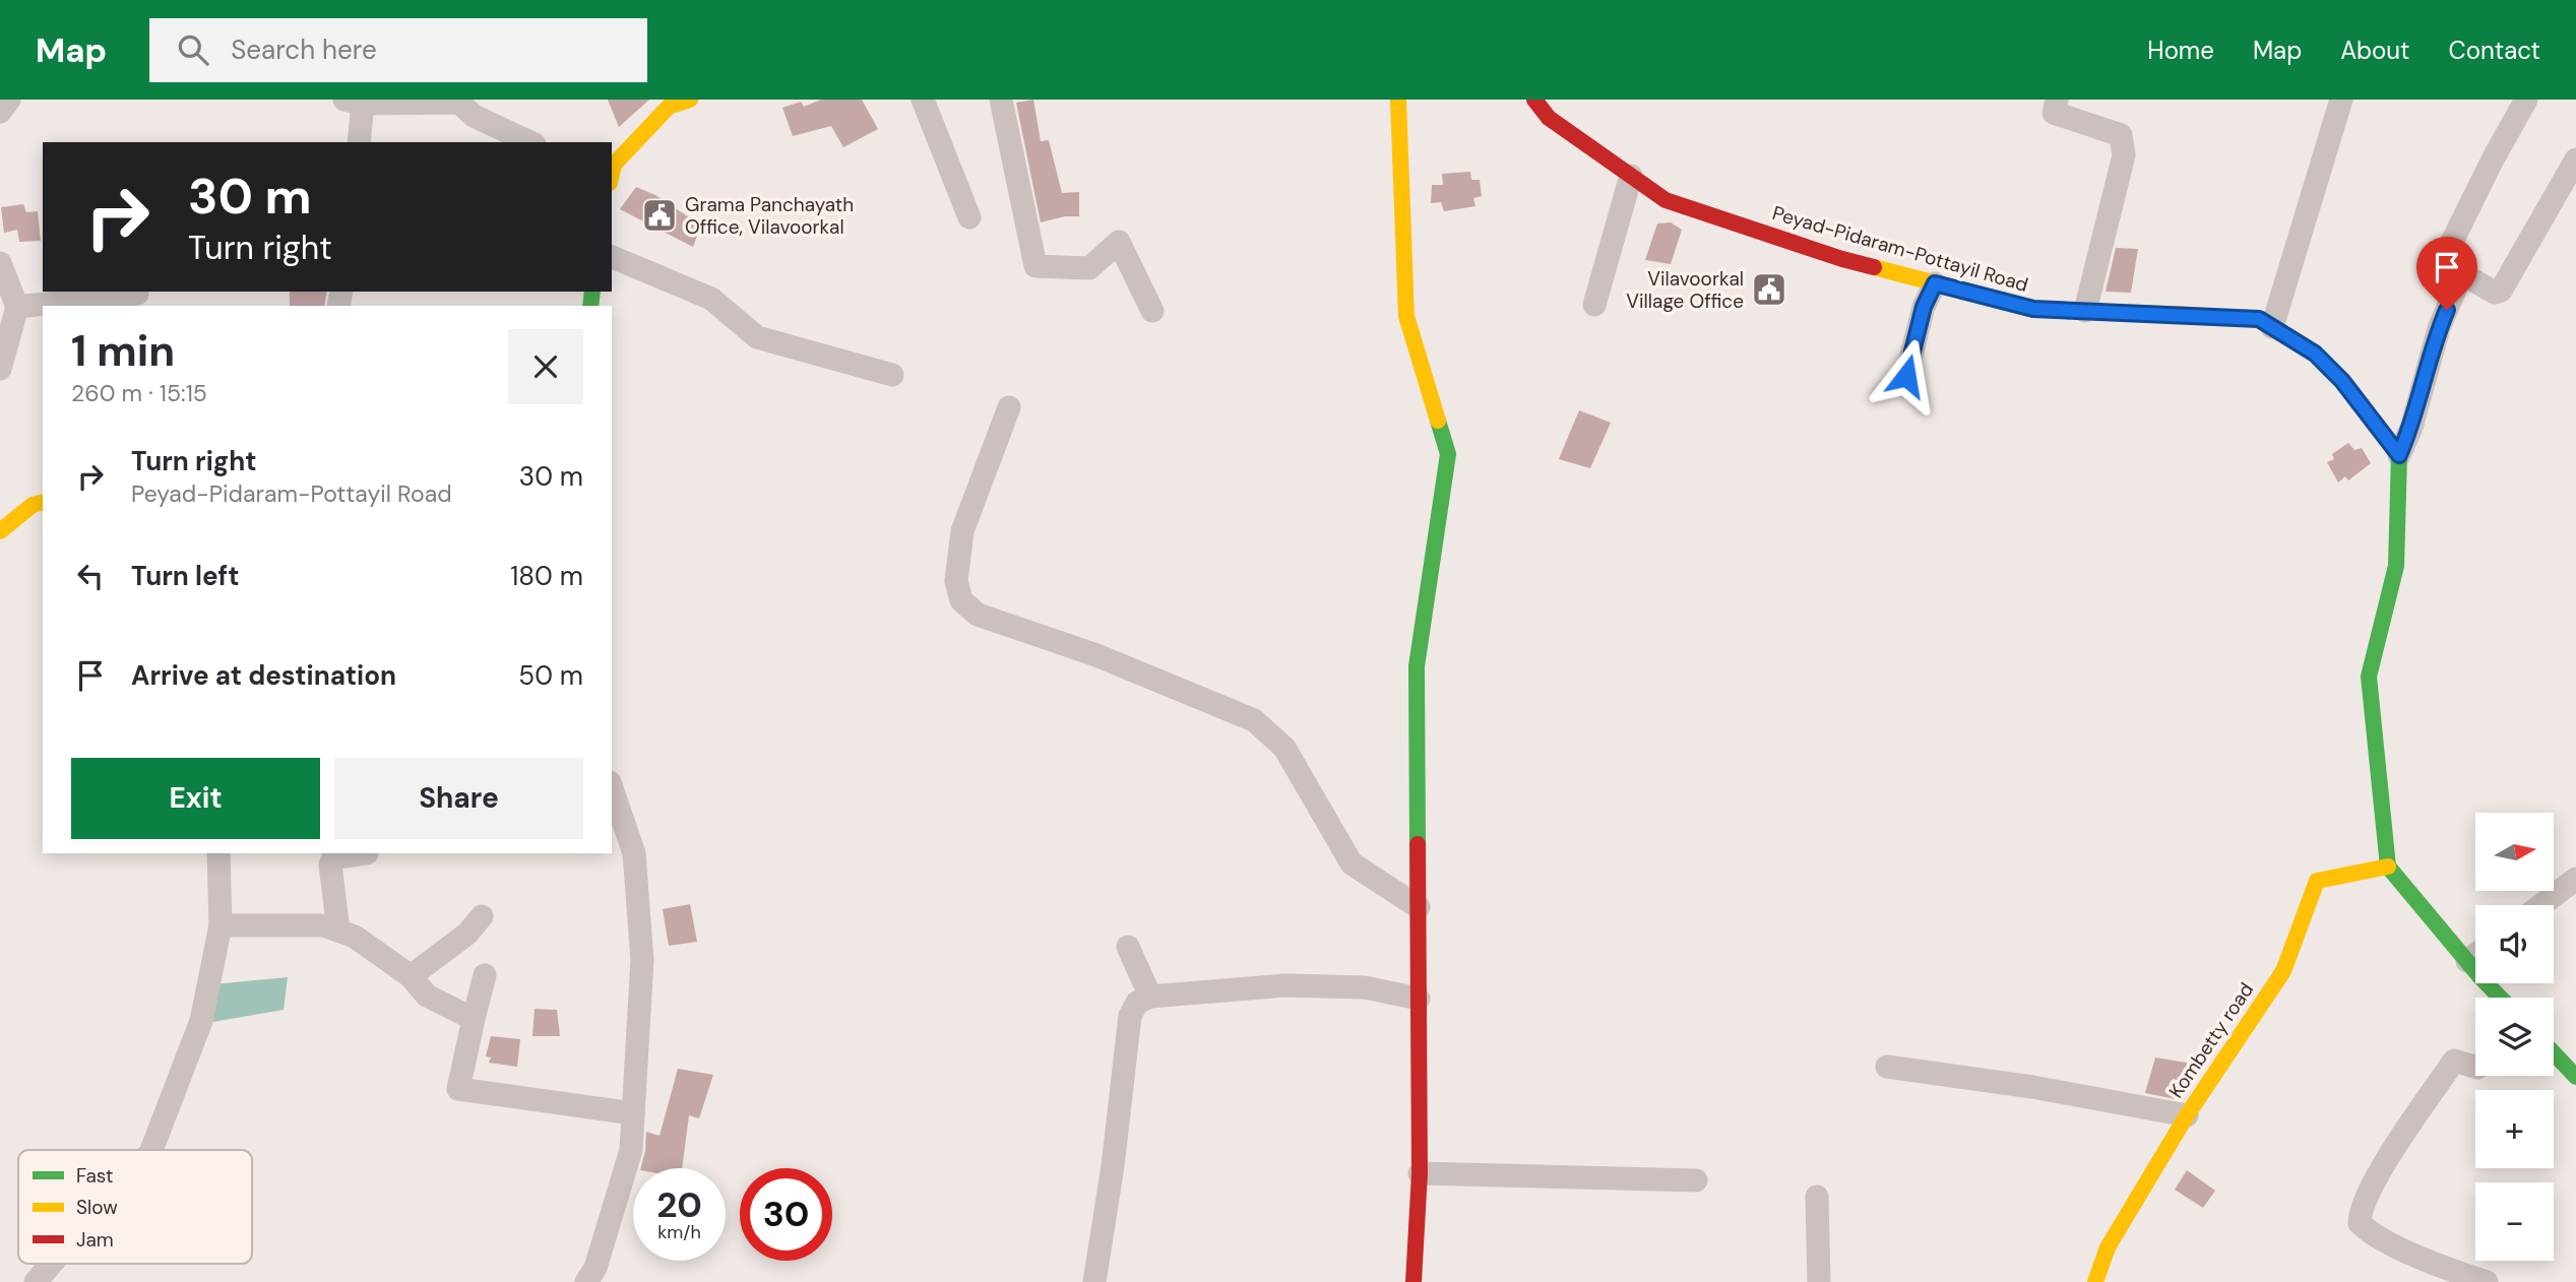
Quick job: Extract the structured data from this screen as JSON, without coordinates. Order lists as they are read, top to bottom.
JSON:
{
  "streets": {
    "street": ["Peyad-Pidaram-Pottayil Road", "Kombetty road"]
  },
  "places": {
    "public building": ["Grama Panchayath Office, Vilavoorkal", "Vilavoorkal Village Office"]
  },
  "legend": ["Fast", "Slow", "Jam"],
  "north": "right",
  "page": {
    "header": "Map",
    "search": "Search here",
    "nav": [
      "Home",
      "Map",
      "About",
      "Contact"
    ],
    "turn": ["30 m", "Turn right"],
    "heading": ["1 min", "260 m · 15:15"],
    "list": [
      {
        "name": "Turn right",
        "note": "Peyad-Pidaram-Pottayil Road",
        "value": "30 m"
      },
      {
        "name": "Turn left",
        "value": "180 m"
      },
      {
        "name": "Arrive at destination",
        "value": "50 m"
      }
    ],
    "buttons": ["Exit", "Share"],
    "map_buttons": ["+", "−"],
    "speed": "20 km/h",
    "limit": "30"
  }
}
